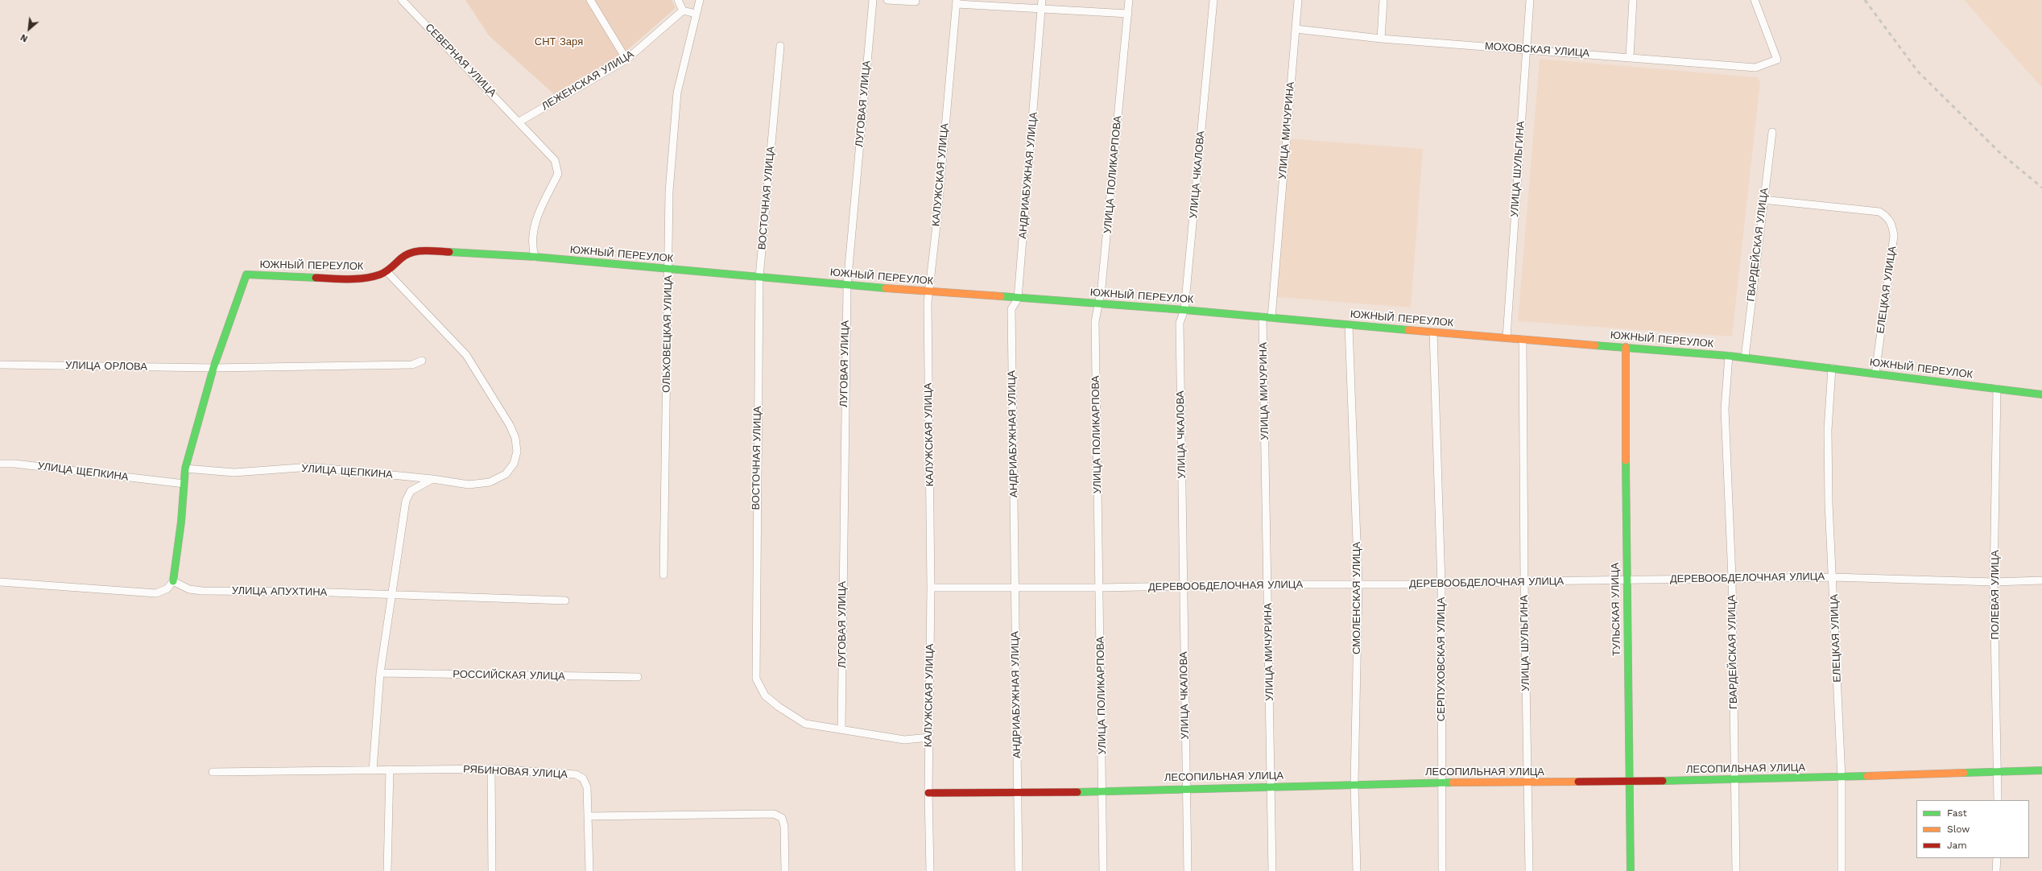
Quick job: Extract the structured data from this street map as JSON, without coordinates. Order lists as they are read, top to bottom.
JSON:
{
  "streets": {
    "street": [
      "МОХОВСКАЯ УЛИЦА",
      "СЕВЕРНАЯ УЛИЦА",
      "ЛЕЖЕНСКАЯ УЛИЦА",
      "ЛУГОВАЯ УЛИЦА",
      "УЛИЦА МИЧУРИНА",
      "УЛИЦА ШУЛЬГИНА",
      "КАЛУЖСКАЯ УЛИЦА",
      "УЛИЦА ПОЛИКАРПОВА",
      "УЛИЦА ЧКАЛОВА",
      "АНДРИАБУЖНАЯ УЛИЦА",
      "ВОСТОЧНАЯ УЛИЦА",
      "ГВАРДЕЙСКАЯ УЛИЦА",
      "ЮЖНЫЙ ПЕРЕУЛОК",
      "ЕЛЕЦКАЯ УЛИЦА",
      "ОЛЬХОВЕЦКАЯ УЛИЦА",
      "УЛИЦА ОРЛОВА",
      "УЛИЦА ЩЕПКИНА",
      "ДЕРЕВООБДЕЛОЧНАЯ УЛИЦА",
      "УЛИЦА АПУХТИНА",
      "ПОЛЕВАЯ УЛИЦА",
      "СМОЛЕНСКАЯ УЛИЦА",
      "ТУЛЬСКАЯ УЛИЦА",
      "СЕРПУХОВСКАЯ УЛИЦА",
      "РОССИЙСКАЯ УЛИЦА",
      "ЛЕСОПИЛЬНАЯ УЛИЦА",
      "РЯБИНОВАЯ УЛИЦА"
    ]
  },
  "crossings": [
    ["МОХОВСКАЯ УЛИЦА", "УЛИЦА МИЧУРИНА"],
    ["МОХОВСКАЯ УЛИЦА", "УЛИЦА ШУЛЬГИНА"],
    ["СЕВЕРНАЯ УЛИЦА", "ЛЕЖЕНСКАЯ УЛИЦА"],
    ["СЕВЕРНАЯ УЛИЦА", "ЮЖНЫЙ ПЕРЕУЛОК"],
    ["ЛУГОВАЯ УЛИЦА", "ВОСТОЧНАЯ УЛИЦА"],
    ["ЛУГОВАЯ УЛИЦА", "ЮЖНЫЙ ПЕРЕУЛОК"],
    ["УЛИЦА МИЧУРИНА", "ЮЖНЫЙ ПЕРЕУЛОК"],
    ["УЛИЦА МИЧУРИНА", "ДЕРЕВООБДЕЛОЧНАЯ УЛИЦА"],
    ["УЛИЦА МИЧУРИНА", "ЛЕСОПИЛЬНАЯ УЛИЦА"],
    ["УЛИЦА ШУЛЬГИНА", "ЮЖНЫЙ ПЕРЕУЛОК"],
    ["УЛИЦА ШУЛЬГИНА", "ДЕРЕВООБДЕЛОЧНАЯ УЛИЦА"],
    ["УЛИЦА ШУЛЬГИНА", "ЛЕСОПИЛЬНАЯ УЛИЦА"],
    ["КАЛУЖСКАЯ УЛИЦА", "ВОСТОЧНАЯ УЛИЦА"],
    ["КАЛУЖСКАЯ УЛИЦА", "ЮЖНЫЙ ПЕРЕУЛОК"],
    ["КАЛУЖСКАЯ УЛИЦА", "ДЕРЕВООБДЕЛОЧНАЯ УЛИЦА"],
    ["КАЛУЖСКАЯ УЛИЦА", "ЛЕСОПИЛЬНАЯ УЛИЦА"],
    ["УЛИЦА ПОЛИКАРПОВА", "ЮЖНЫЙ ПЕРЕУЛОК"],
    ["УЛИЦА ПОЛИКАРПОВА", "ДЕРЕВООБДЕЛОЧНАЯ УЛИЦА"],
    ["УЛИЦА ПОЛИКАРПОВА", "ЛЕСОПИЛЬНАЯ УЛИЦА"],
    ["УЛИЦА ЧКАЛОВА", "ЮЖНЫЙ ПЕРЕУЛОК"],
    ["УЛИЦА ЧКАЛОВА", "ДЕРЕВООБДЕЛОЧНАЯ УЛИЦА"],
    ["УЛИЦА ЧКАЛОВА", "ЛЕСОПИЛЬНАЯ УЛИЦА"],
    ["АНДРИАБУЖНАЯ УЛИЦА", "ЮЖНЫЙ ПЕРЕУЛОК"],
    ["АНДРИАБУЖНАЯ УЛИЦА", "ДЕРЕВООБДЕЛОЧНАЯ УЛИЦА"],
    ["АНДРИАБУЖНАЯ УЛИЦА", "ЛЕСОПИЛЬНАЯ УЛИЦА"],
    ["ВОСТОЧНАЯ УЛИЦА", "ЮЖНЫЙ ПЕРЕУЛОК"],
    ["ГВАРДЕЙСКАЯ УЛИЦА", "ЮЖНЫЙ ПЕРЕУЛОК"],
    ["ГВАРДЕЙСКАЯ УЛИЦА", "ЕЛЕЦКАЯ УЛИЦА"],
    ["ГВАРДЕЙСКАЯ УЛИЦА", "ДЕРЕВООБДЕЛОЧНАЯ УЛИЦА"],
    ["ГВАРДЕЙСКАЯ УЛИЦА", "ЛЕСОПИЛЬНАЯ УЛИЦА"],
    ["ЮЖНЫЙ ПЕРЕУЛОК", "ЕЛЕЦКАЯ УЛИЦА"],
    ["ЮЖНЫЙ ПЕРЕУЛОК", "ОЛЬХОВЕЦКАЯ УЛИЦА"],
    ["ЮЖНЫЙ ПЕРЕУЛОК", "УЛИЦА ОРЛОВА"],
    ["ЮЖНЫЙ ПЕРЕУЛОК", "УЛИЦА ЩЕПКИНА"],
    ["ЮЖНЫЙ ПЕРЕУЛОК", "ПОЛЕВАЯ УЛИЦА"],
    ["ЮЖНЫЙ ПЕРЕУЛОК", "СМОЛЕНСКАЯ УЛИЦА"],
    ["ЮЖНЫЙ ПЕРЕУЛОК", "ТУЛЬСКАЯ УЛИЦА"],
    ["ЮЖНЫЙ ПЕРЕУЛОК", "СЕРПУХОВСКАЯ УЛИЦА"],
    ["ЕЛЕЦКАЯ УЛИЦА", "ДЕРЕВООБДЕЛОЧНАЯ УЛИЦА"],
    ["ЕЛЕЦКАЯ УЛИЦА", "ЛЕСОПИЛЬНАЯ УЛИЦА"],
    ["ДЕРЕВООБДЕЛОЧНАЯ УЛИЦА", "ПОЛЕВАЯ УЛИЦА"],
    ["ДЕРЕВООБДЕЛОЧНАЯ УЛИЦА", "СМОЛЕНСКАЯ УЛИЦА"],
    ["ДЕРЕВООБДЕЛОЧНАЯ УЛИЦА", "ТУЛЬСКАЯ УЛИЦА"],
    ["ДЕРЕВООБДЕЛОЧНАЯ УЛИЦА", "СЕРПУХОВСКАЯ УЛИЦА"],
    ["ПОЛЕВАЯ УЛИЦА", "ЛЕСОПИЛЬНАЯ УЛИЦА"],
    ["СМОЛЕНСКАЯ УЛИЦА", "ЛЕСОПИЛЬНАЯ УЛИЦА"],
    ["ТУЛЬСКАЯ УЛИЦА", "ЛЕСОПИЛЬНАЯ УЛИЦА"],
    ["СЕРПУХОВСКАЯ УЛИЦА", "ЛЕСОПИЛЬНАЯ УЛИЦА"]
  ],
  "parks": ["СНТ Заря"],
  "legend": ["Fast", "Slow", "Jam"],
  "north": "bottom left"
}
